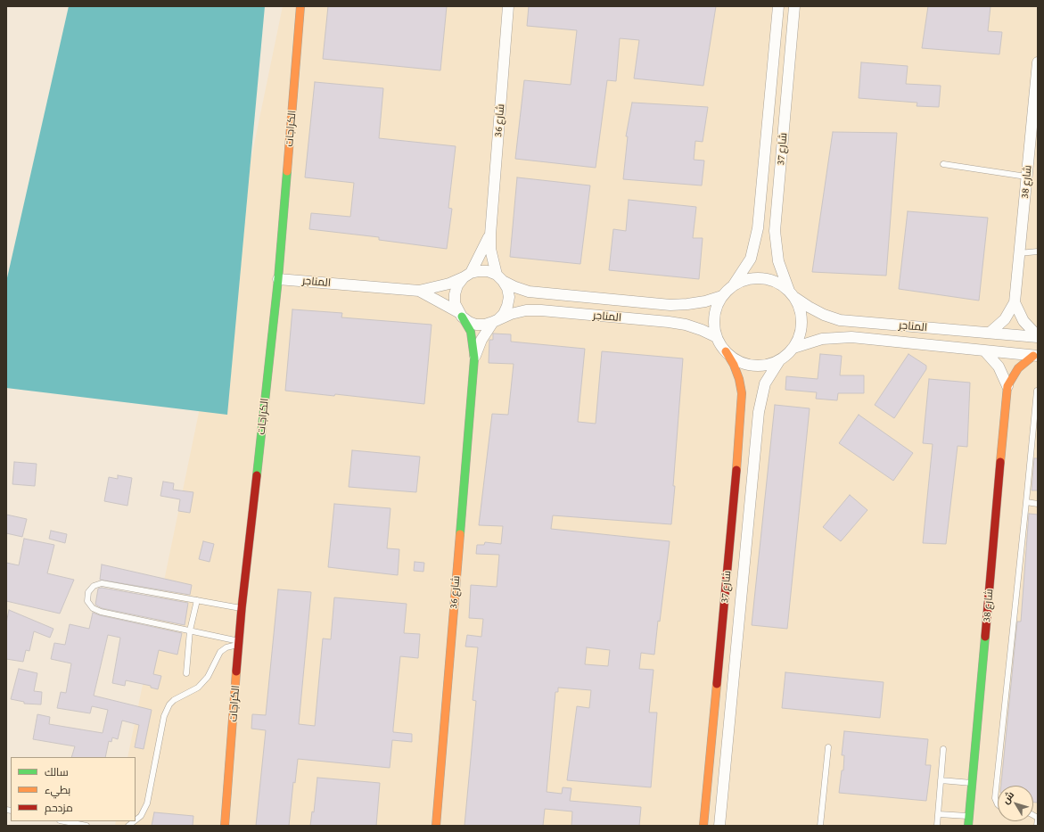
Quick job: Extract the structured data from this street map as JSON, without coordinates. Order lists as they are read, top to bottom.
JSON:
{
  "streets": {
    "street": [
      "شارع 36",
      "الكراجات",
      "شارع 37",
      "شارع 38",
      "المناجر"
    ]
  },
  "crossings": [
    ["شارع 36", "المناجر"],
    ["الكراجات", "المناجر"],
    ["شارع 37", "المناجر"],
    ["شارع 38", "المناجر"]
  ],
  "legend": ["سالك", "بطيء", "مزدحم"],
  "north": "top left"
}
